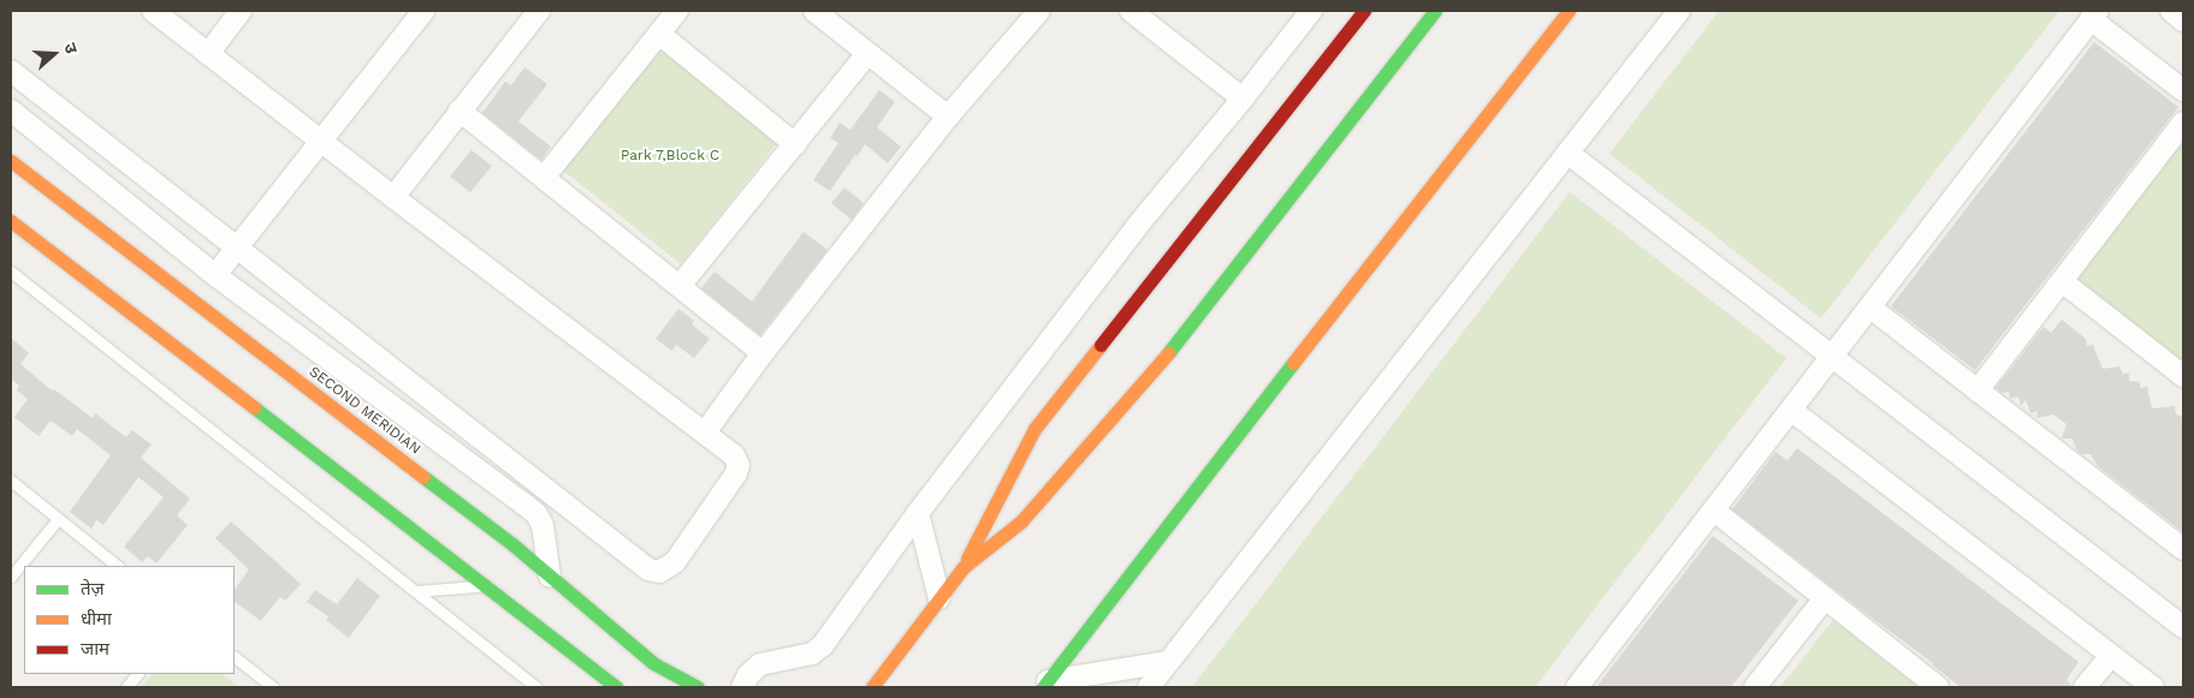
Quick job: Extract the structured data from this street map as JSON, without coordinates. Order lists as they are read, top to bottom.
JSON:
{
  "streets": {
    "main road": ["SECOND MERIDIAN"]
  },
  "parks": ["Park 7,Block C"],
  "legend": ["तेज़", "धीमा", "जाम"],
  "north": "right"
}
